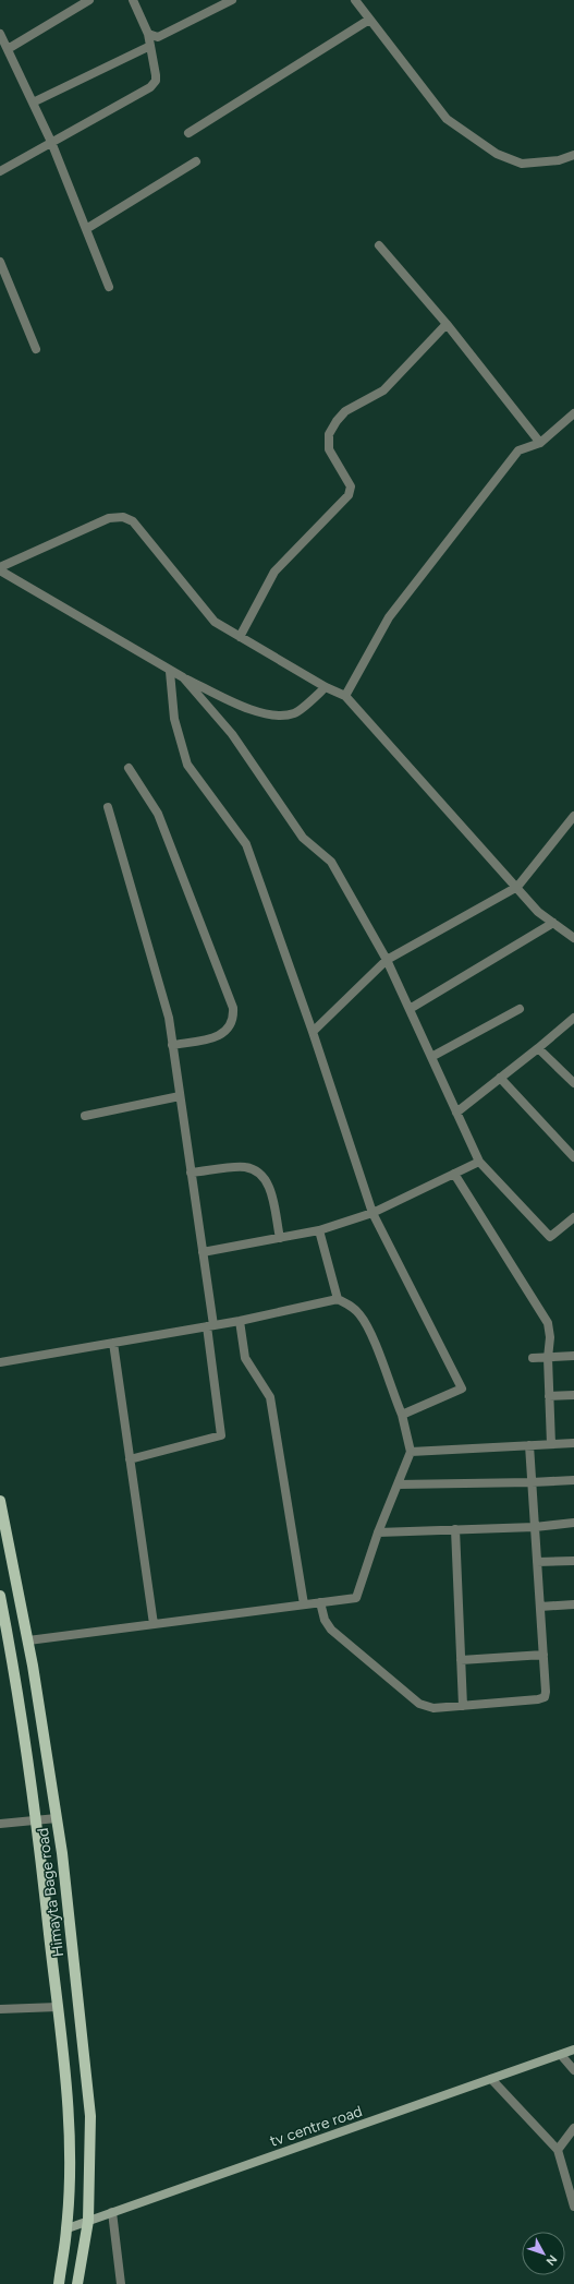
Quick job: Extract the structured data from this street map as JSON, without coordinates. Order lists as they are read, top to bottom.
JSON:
{
  "streets": {
    "main road": ["Himayta Bage road", "tv centre road"]
  },
  "crossings": [
    ["Himayta Bage road", "tv centre road"]
  ],
  "north": "bottom right"
}
